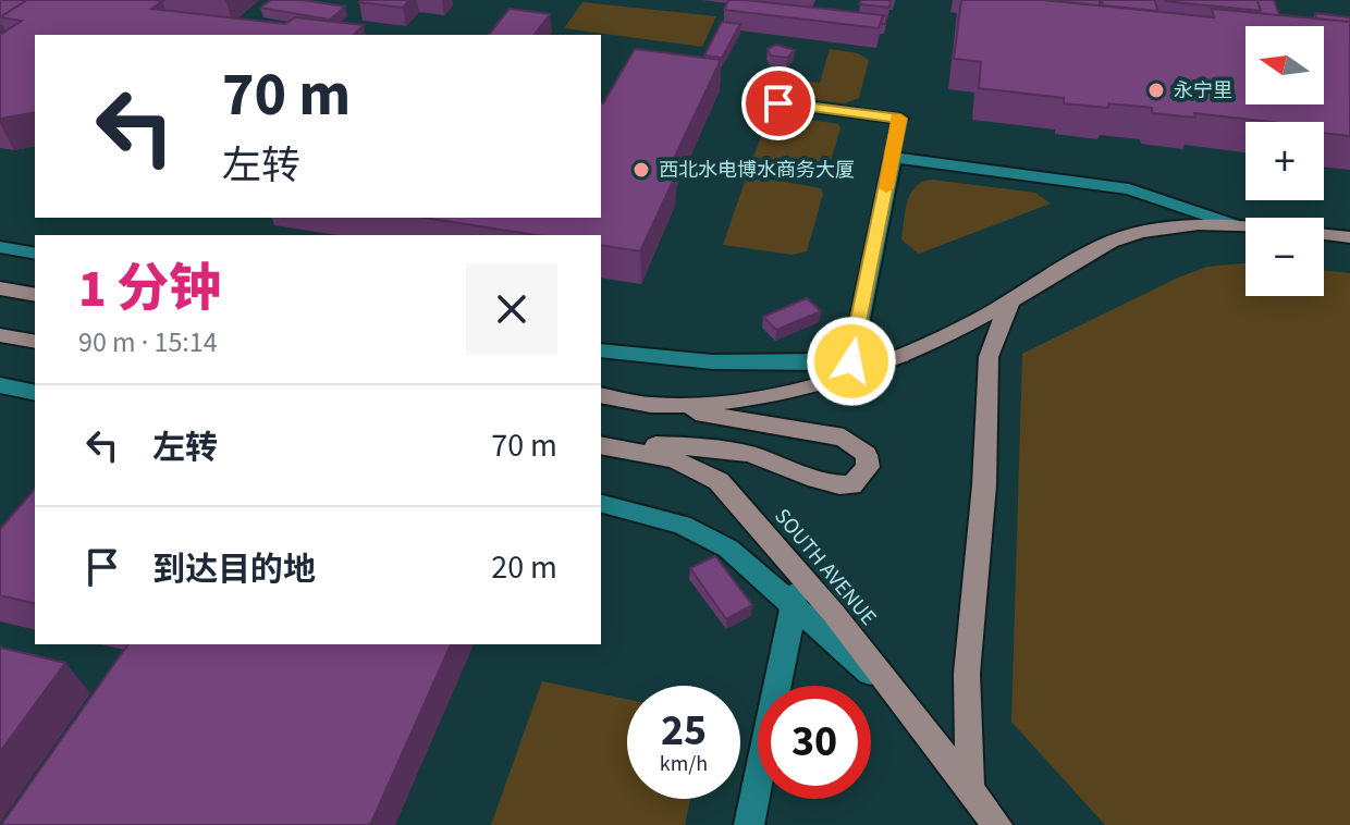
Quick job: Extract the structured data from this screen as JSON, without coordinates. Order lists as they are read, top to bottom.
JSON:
{
  "streets": {
    "main road": ["SOUTH AVENUE"]
  },
  "places": ["永宁里", "西北水电博水商务大厦"],
  "north": "left",
  "page": {
    "map_buttons": ["+", "−"],
    "turn": ["70 m", "左转"],
    "heading": ["1 分钟", "90 m · 15:14"],
    "list": [
      {
        "name": "左转",
        "value": "70 m"
      },
      {
        "name": "到达目的地",
        "value": "20 m"
      }
    ],
    "speed": "25 km/h",
    "limit": "30"
  }
}
